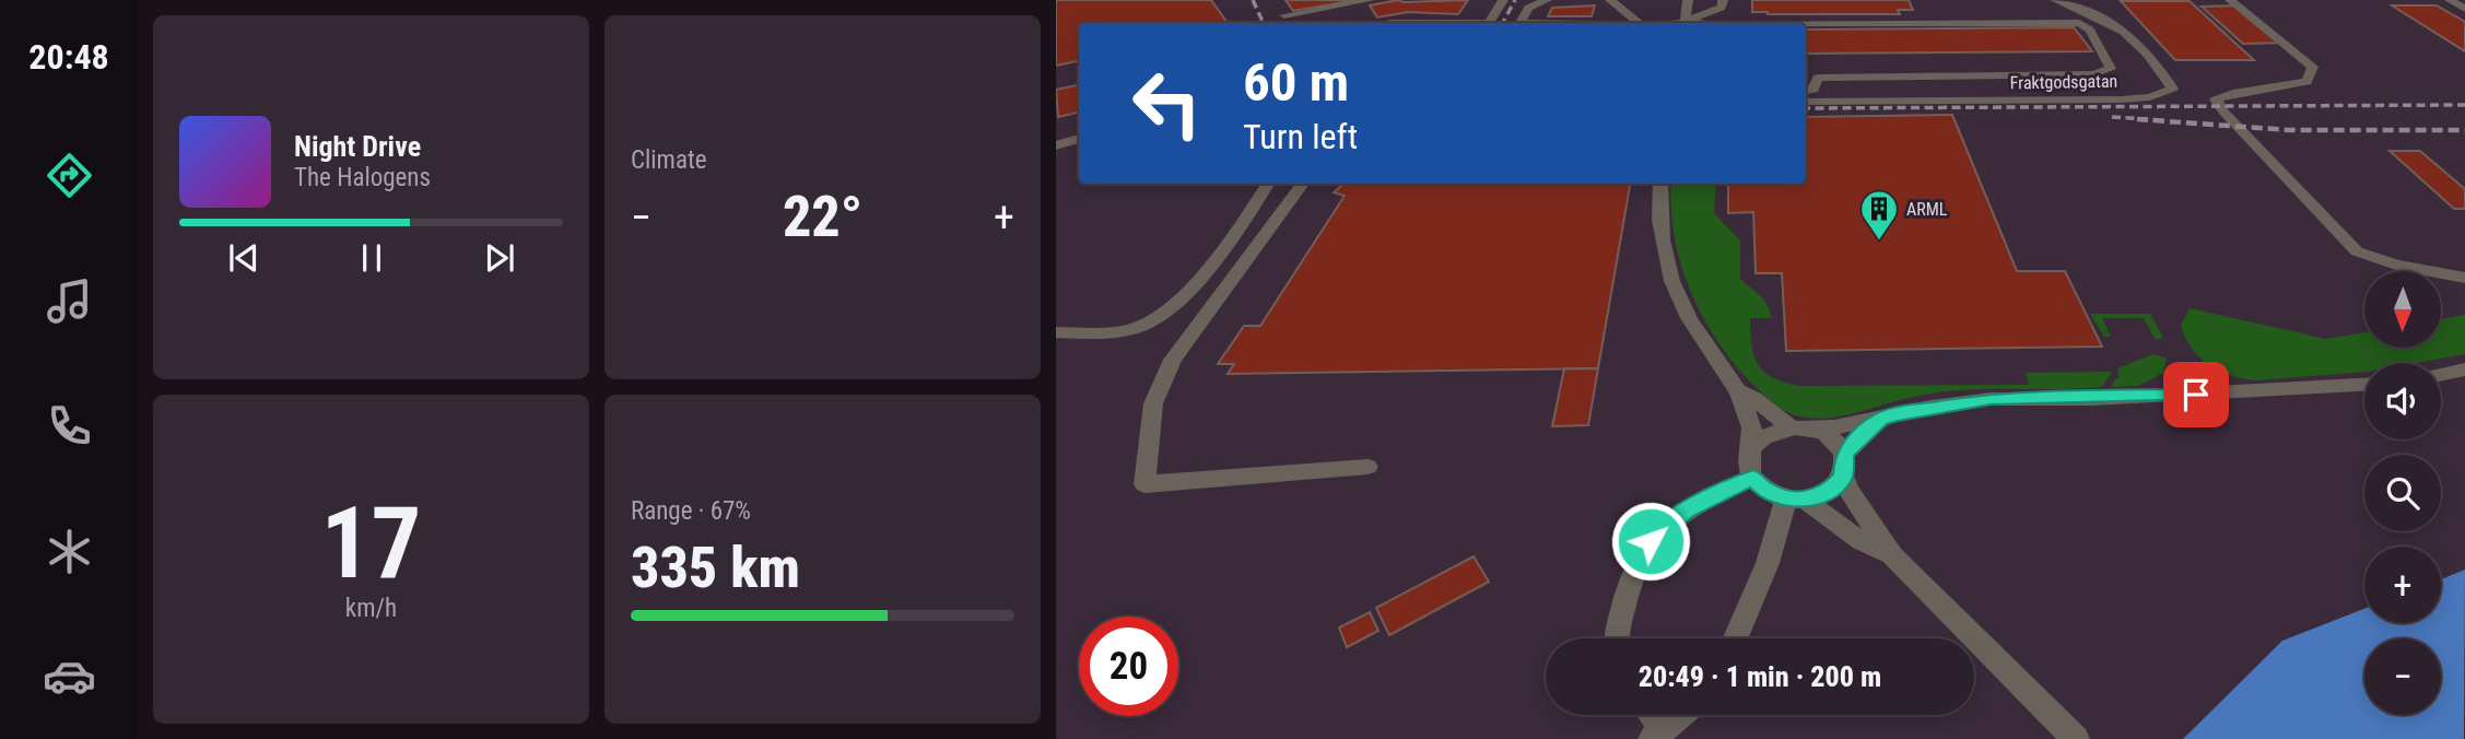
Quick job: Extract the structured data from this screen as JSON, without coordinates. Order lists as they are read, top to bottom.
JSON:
{
  "streets": {
    "street": ["Fraktgodsgatan"]
  },
  "places": {
    "building": ["ARML"]
  },
  "north": "bottom",
  "page": {
    "tabs": "20:48",
    "tile": [
      "Climate",
      ["17", "km/h"],
      ["Range · 67%", "335 km"]
    ],
    "turn": ["60 m", "Turn left"],
    "song": ["Night Drive", "The Halogens"],
    "heat": ["−", "22°", "+"],
    "map_buttons": ["+", "−"],
    "limit": "20",
    "trip": "20:49 · 1 min · 200 m"
  }
}
